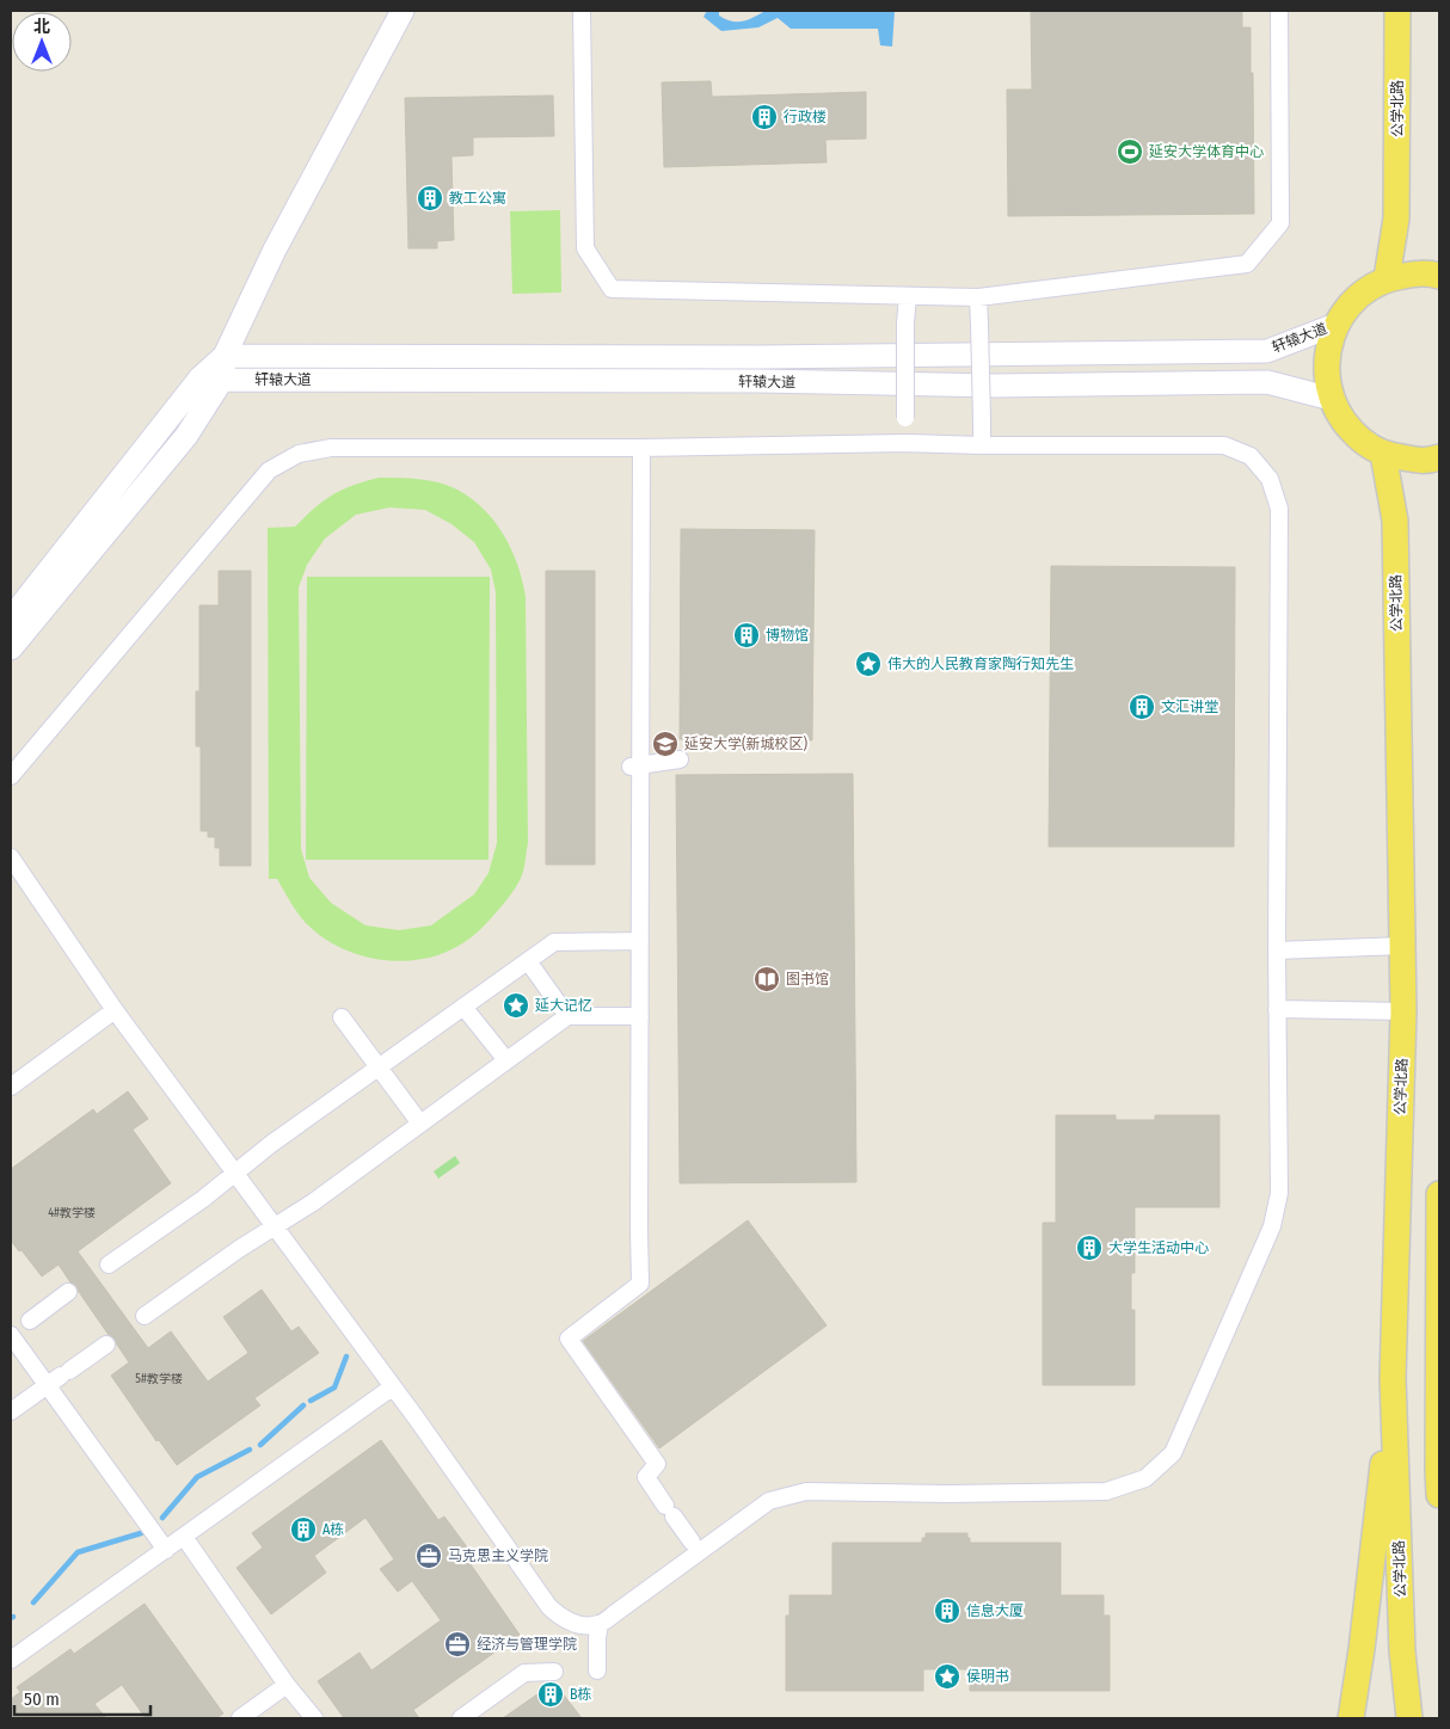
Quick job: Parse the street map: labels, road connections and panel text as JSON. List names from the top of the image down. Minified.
{"streets":{"main road":["公学北路"],"street":["轩辕大道"]},"places":{"building":["行政楼","教工公寓","博物馆","文汇讲堂","大学生活动中心","A栋","信息大厦","B栋"],"sports":["延安大学体育中心"],"place":["伟大的人民教育家陶行知先生","延大记忆","侯明书"],"school or university":["延安大学(新城校区)"],"library":["图书馆"],"office":["马克思主义学院","经济与管理学院"]},"house_numbers":["4#教学楼","5#教学楼"],"scale_bar":"50 m","north":"top"}
